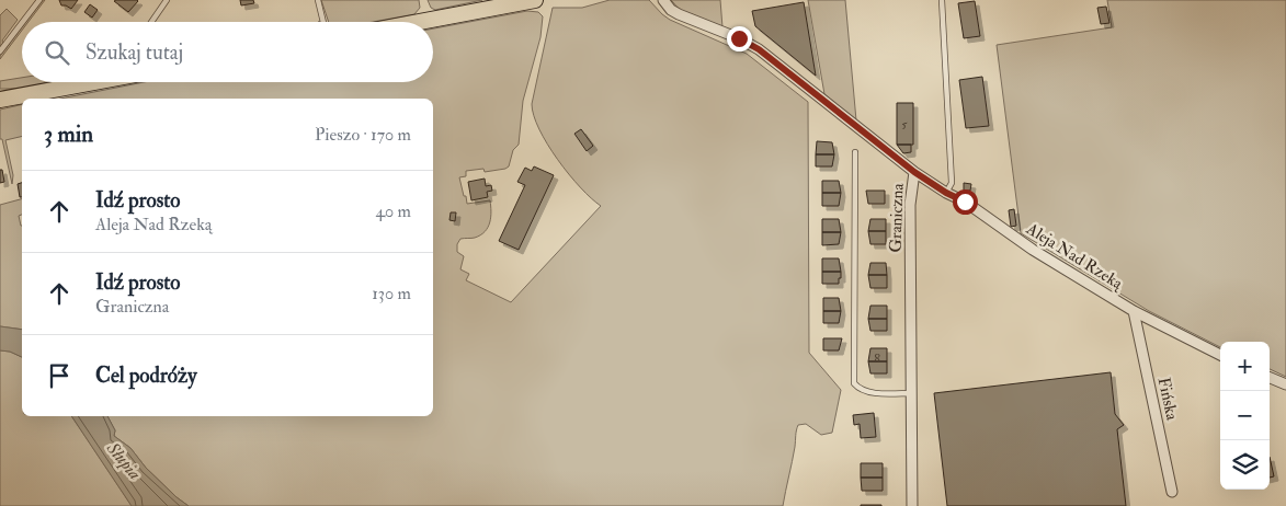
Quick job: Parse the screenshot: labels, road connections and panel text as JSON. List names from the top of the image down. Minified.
{"streets":{"street":["Graniczna","Aleja Nad Rzeką","Fińska"]},"crossings":[["Graniczna","Aleja Nad Rzeką"],["Aleja Nad Rzeką","Fińska"]],"water":["Słupia"],"house_numbers":["5","8"],"page":{"search":"Szukaj tutaj","heading":["3 min","Pieszo · 170 m"],"list":[["Idź prosto","Aleja Nad Rzeką","40 m"],["Idź prosto","Graniczna","130 m"],"Cel podróży"],"map_buttons":["+","−"]}}
